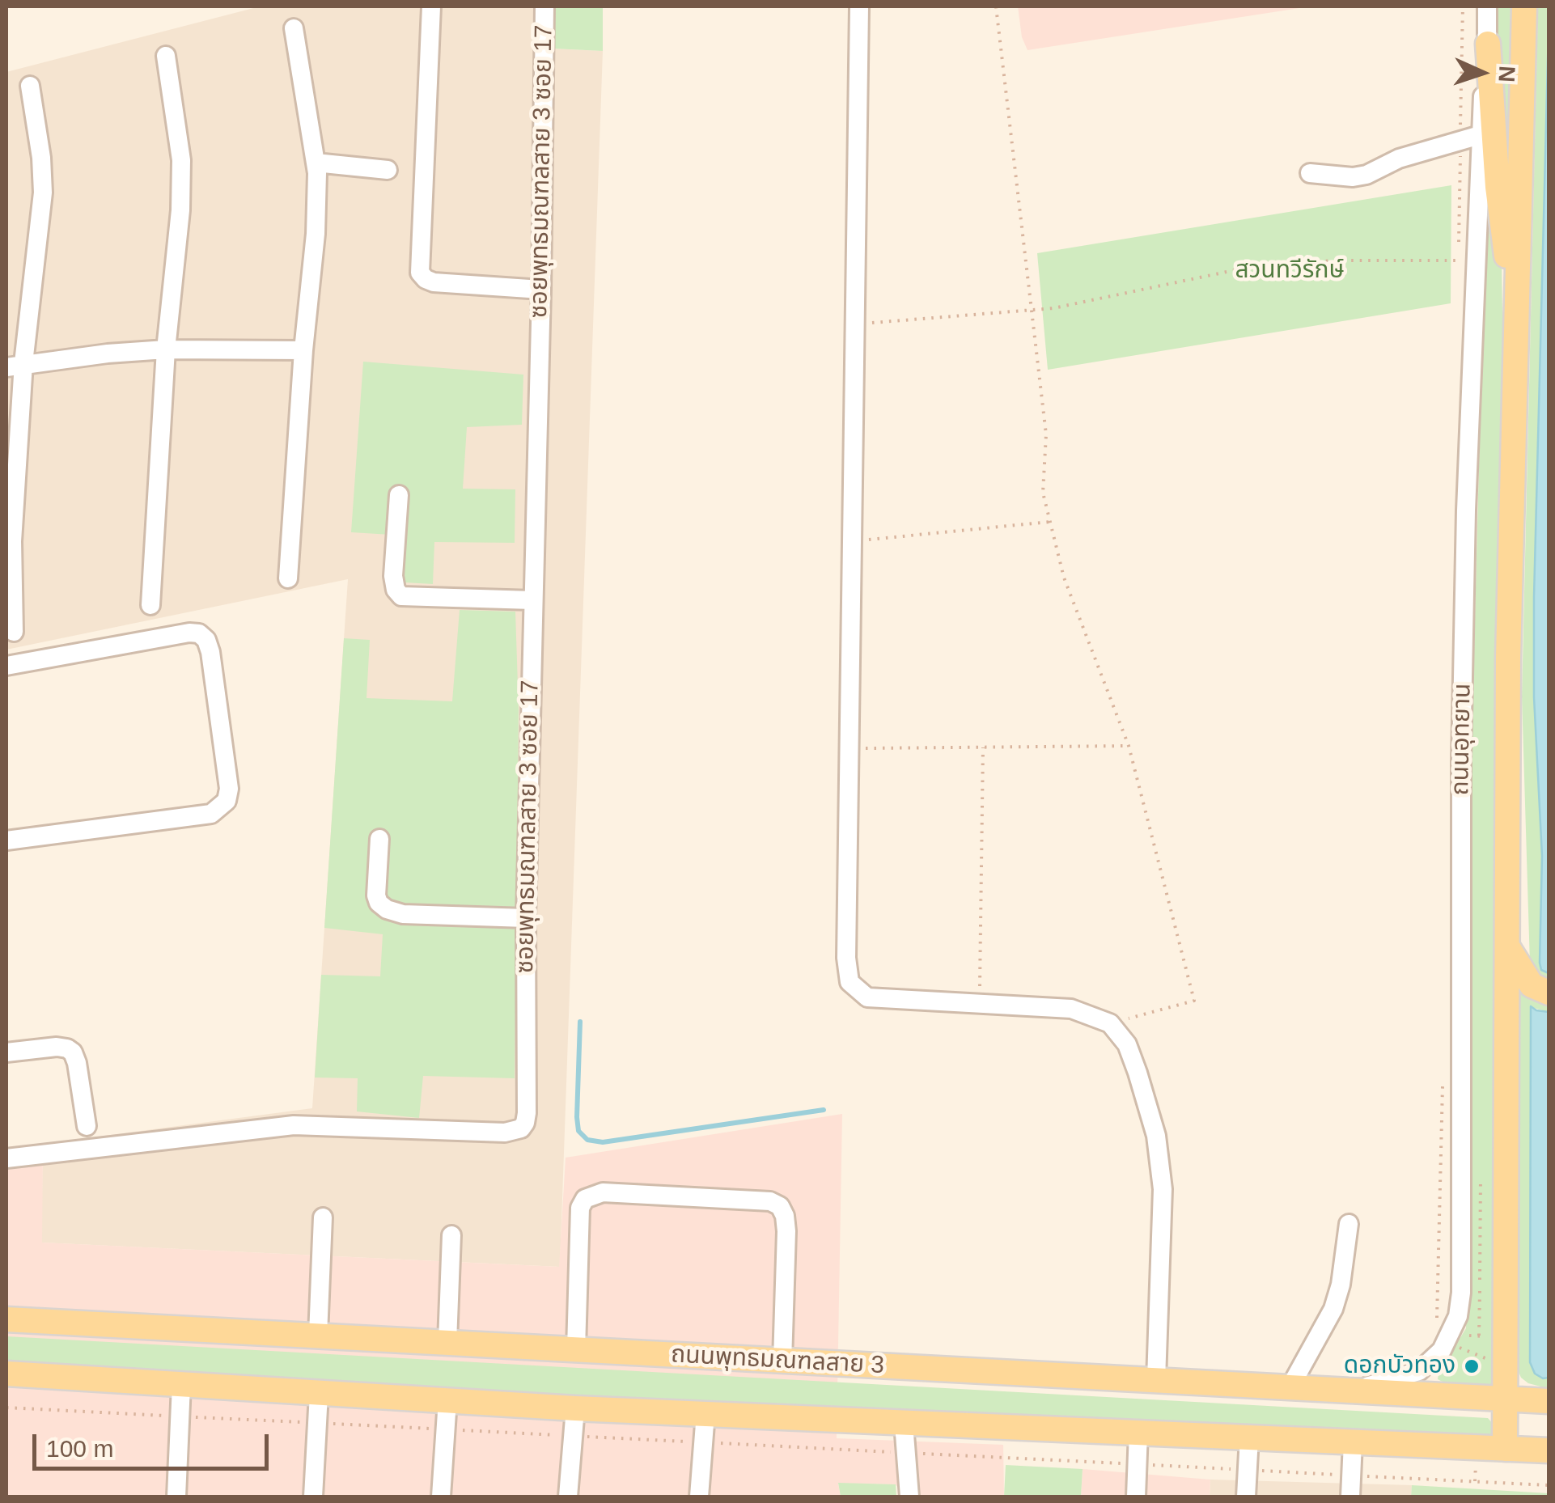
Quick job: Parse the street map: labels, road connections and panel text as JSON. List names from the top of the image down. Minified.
{"streets":{"main road":["ถนนอุทยาน","ถนนพุทธมณฑลสาย 3"],"street":["ซอยพุทธมณฑลสาย 3 ซอย 17"]},"crossings":[["ถนนอุทยาน","ถนนพุทธมณฑลสาย 3"]],"parks":["สวนทวีรักษ์"],"places":["ดอกบัวทอง"],"scale_bar":"100 m","north":"right"}
